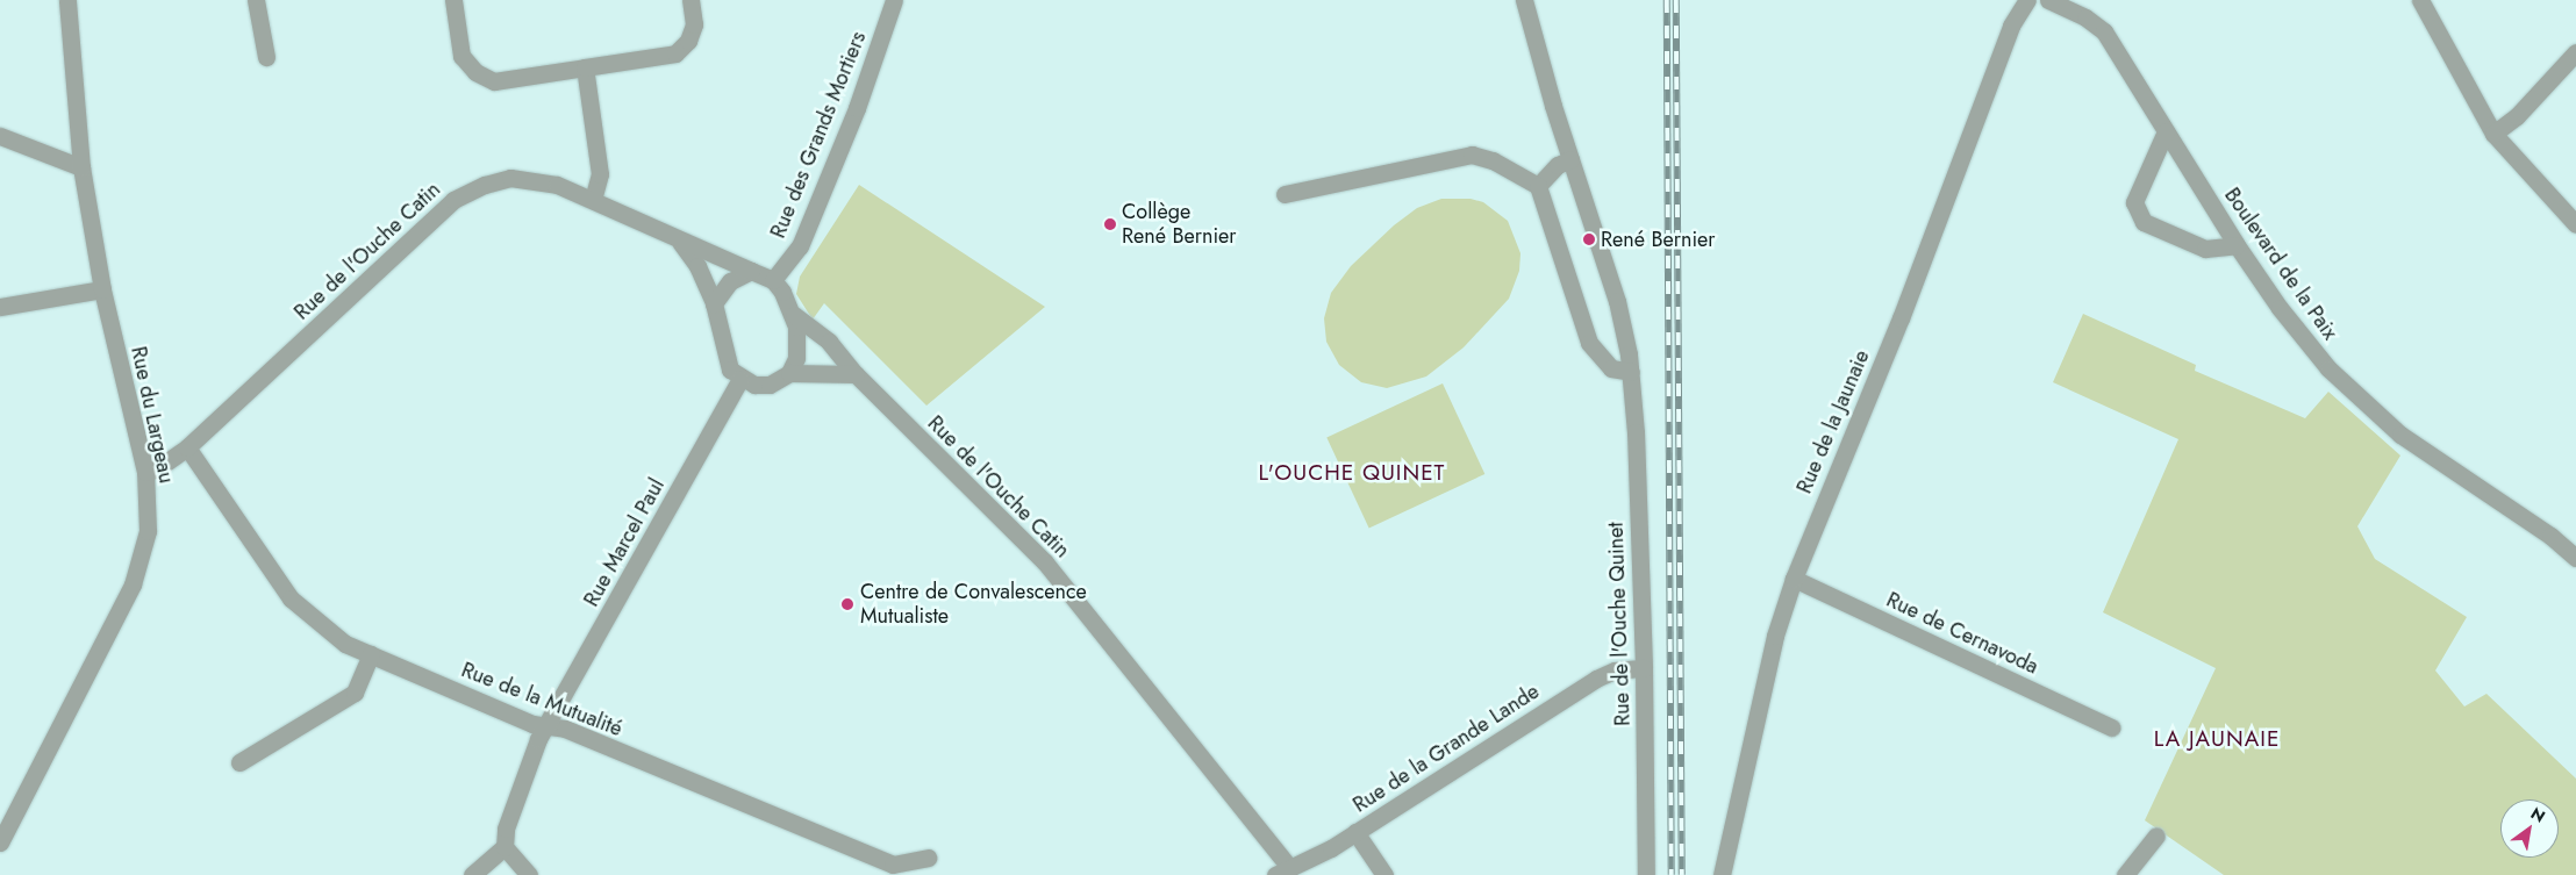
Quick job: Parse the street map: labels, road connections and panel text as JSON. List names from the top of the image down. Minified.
{"streets":{"street":["Rue des Grands Mortiers","Rue de l'Ouche Catin","Boulevard de la Paix","Rue du Largeau","Rue de la Jaunaie","Rue Marcel Paul","Rue de l'Ouche Quinet","Rue de Cernavoda","Rue de la Mutualité","Rue de la Grande Lande"]},"crossings":[["Rue des Grands Mortiers","Rue de l'Ouche Catin"],["Rue des Grands Mortiers","Rue Marcel Paul"],["Rue de l'Ouche Catin","Rue du Largeau"],["Rue de l'Ouche Catin","Rue Marcel Paul"],["Rue de l'Ouche Catin","Rue de la Mutualité"],["Rue de l'Ouche Catin","Rue de la Grande Lande"],["Rue de la Jaunaie","Rue de Cernavoda"],["Rue Marcel Paul","Rue de la Mutualité"],["Rue de l'Ouche Quinet","Rue de la Grande Lande"]],"districts":["L'OUCHE QUINET","LA JAUNAIE"],"places":["Collège René Bernier","René Bernier","Centre de Convalescence Mutualiste"],"north":"top right"}
